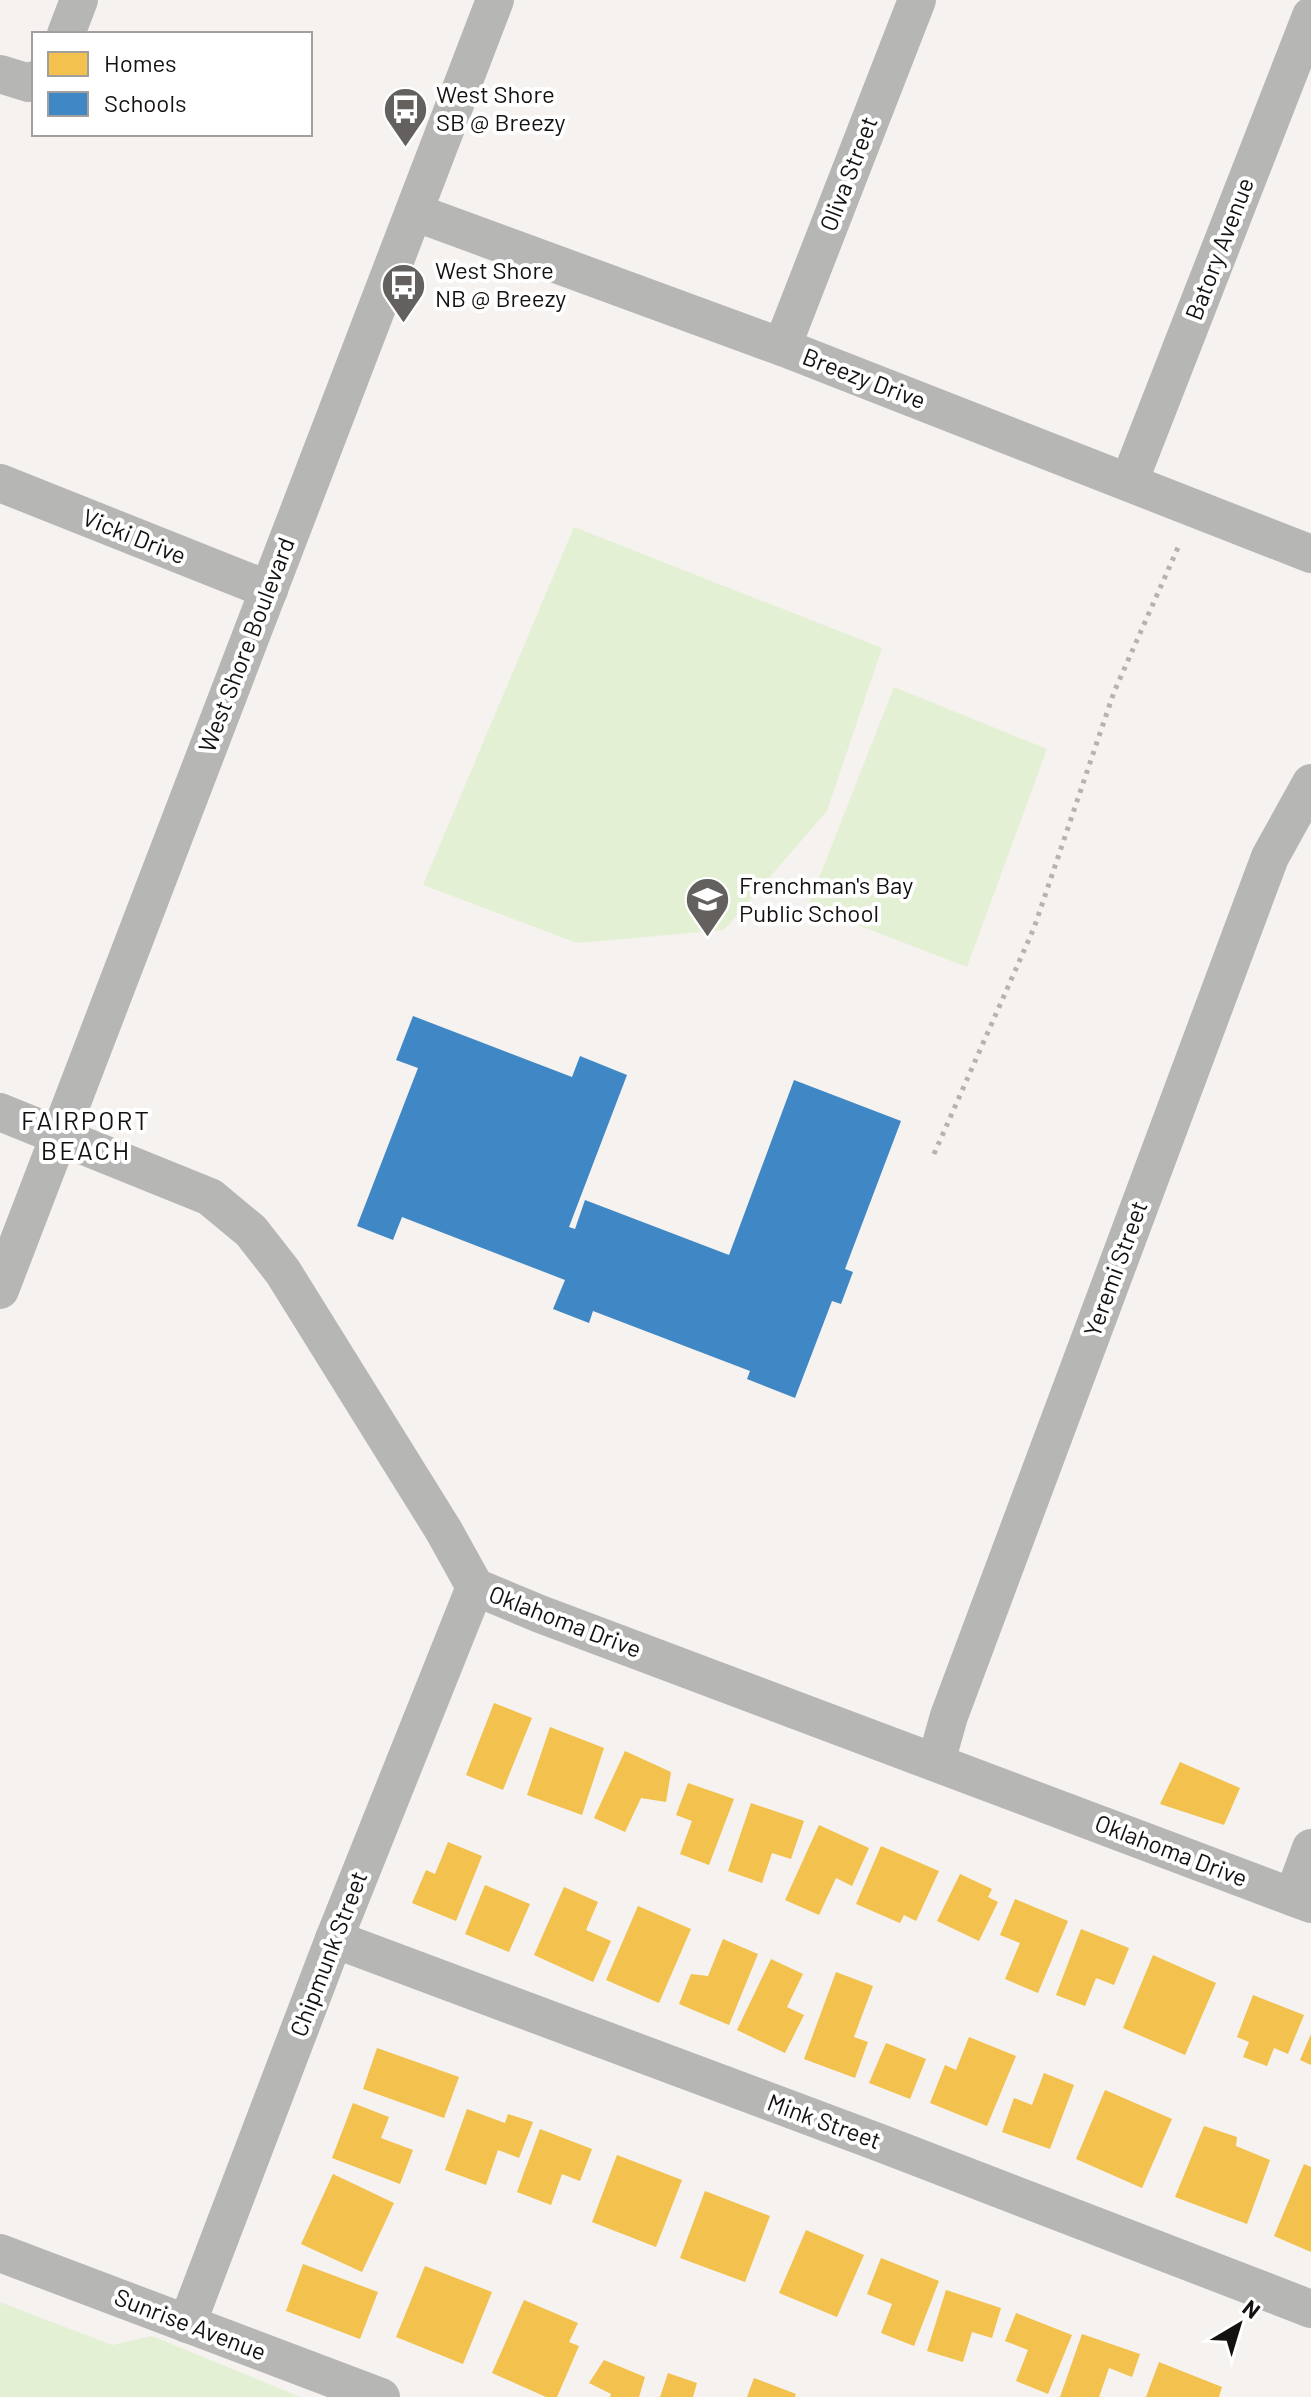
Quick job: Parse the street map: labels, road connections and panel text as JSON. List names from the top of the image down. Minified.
{"streets":{"street":["Oliva Street","Batory Avenue","Breezy Drive","Vicki Drive","West Shore Boulevard","Yeremi Street","Oklahoma Drive","Chipmunk Street","Mink Street","Sunrise Avenue"]},"crossings":[["Oliva Street","Breezy Drive"],["Batory Avenue","Breezy Drive"],["Breezy Drive","West Shore Boulevard"],["Vicki Drive","West Shore Boulevard"],["West Shore Boulevard","Oklahoma Drive"],["Yeremi Street","Oklahoma Drive"],["Oklahoma Drive","Chipmunk Street"],["Chipmunk Street","Mink Street"],["Chipmunk Street","Sunrise Avenue"]],"districts":["FAIRPORT BEACH"],"places":{"bus stop":["West Shore SB @ Breezy","West Shore NB @ Breezy"],"school or university":["Frenchman's Bay Public School"]},"legend":["Homes","Schools"],"north":"top right"}
